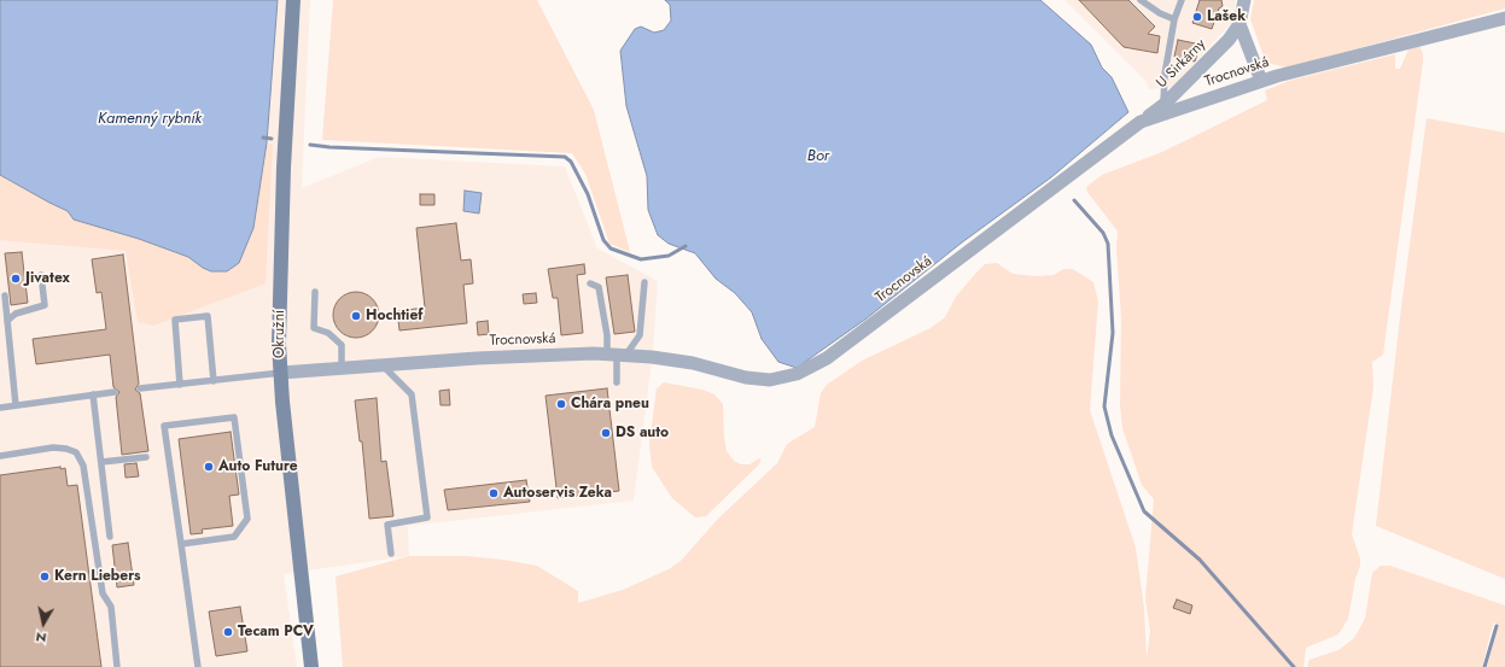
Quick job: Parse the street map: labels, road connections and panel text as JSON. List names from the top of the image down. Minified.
{"streets":{"main road":["Okružní"],"street":["U Sirkárny","Trocnovská"]},"crossings":[["U Sirkárny","Trocnovská"],["Trocnovská","Okružní"]],"water":["Kamenný rybník","Bor"],"places":["Lašek","Jivatex","Hochtief","Chára pneu","DS auto","Auto Future","Autoservis Zeka","Kern Liebers","Tecam PCV"],"north":"bottom"}
